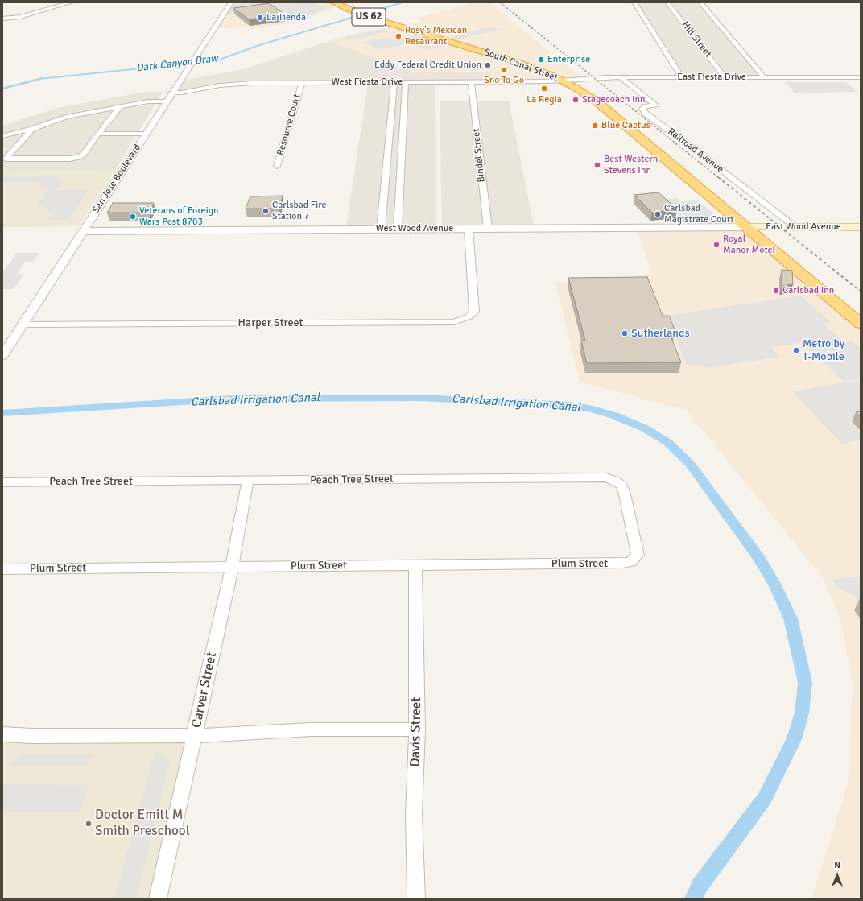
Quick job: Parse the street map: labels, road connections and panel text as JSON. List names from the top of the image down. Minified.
{"streets":{"highway":["US 62","South Canal Street"],"main road":["East Wood Avenue"],"street":["Hill Street","East Fiesta Drive","West Fiesta Drive","Resource Court","Railroad Avenue","Bindel Street","San Jose Boulevard","West Wood Avenue","Harper Street","Peach Tree Street","Plum Street","Carver Street","Davis Street"]},"crossings":[["Hill Street","East Fiesta Drive"],["South Canal Street","East Fiesta Drive"],["South Canal Street","West Fiesta Drive"],["South Canal Street","East Wood Avenue"],["South Canal Street","West Wood Avenue"],["East Fiesta Drive","West Fiesta Drive"],["East Fiesta Drive","Railroad Avenue"],["West Fiesta Drive","Resource Court"],["West Fiesta Drive","Bindel Street"],["West Fiesta Drive","San Jose Boulevard"],["Railroad Avenue","East Wood Avenue"],["Bindel Street","West Wood Avenue"],["San Jose Boulevard","West Wood Avenue"],["San Jose Boulevard","Harper Street"],["East Wood Avenue","West Wood Avenue"],["West Wood Avenue","Harper Street"],["Peach Tree Street","Plum Street"],["Peach Tree Street","Carver Street"],["Plum Street","Carver Street"],["Plum Street","Davis Street"]],"water":["Dark Canyon Draw","Carlsbad Irrigation Canal"],"places":["La Tienda","Rosy's Mexican Resaurant","Enterprise","Eddy Federal Credit Union","Sno To Go","La Regia","Stagecoach Inn","Blue Cactus","Best Western Stevens Inn","Carlsbad Fire Station 7","Carlsbad Magistrate Court","Veterans of Foreign Wars Post 8703","Royal Manor Motel","Carlsbad Inn","Sutherlands","Metro by T-Mobile","Doctor Emitt M Smith Preschool"],"north":"top"}
